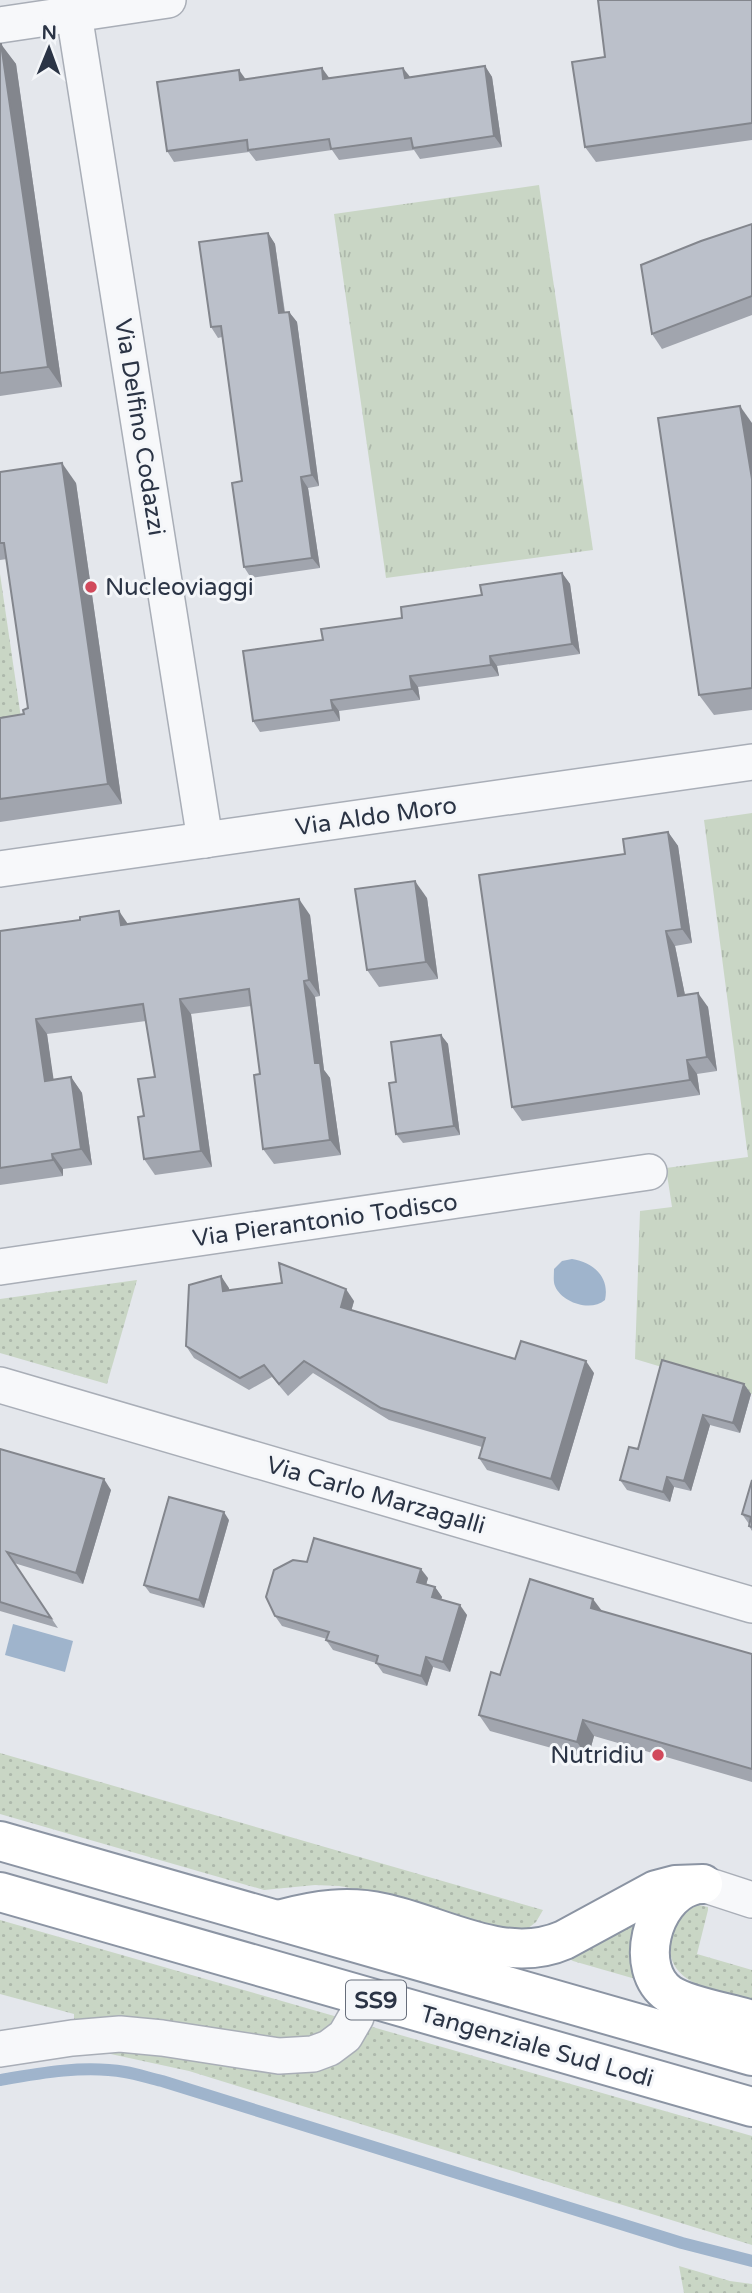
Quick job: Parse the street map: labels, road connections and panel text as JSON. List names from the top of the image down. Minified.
{"streets":{"highway":["SS9","Tangenziale Sud Lodi"],"street":["Via Delfino Codazzi","Via Aldo Moro","Via Pierantonio Todisco","Via Carlo Marzagalli"]},"crossings":[["Via Delfino Codazzi","Via Aldo Moro"]],"places":["Nucleoviaggi","Nutridiu"],"north":"top"}
